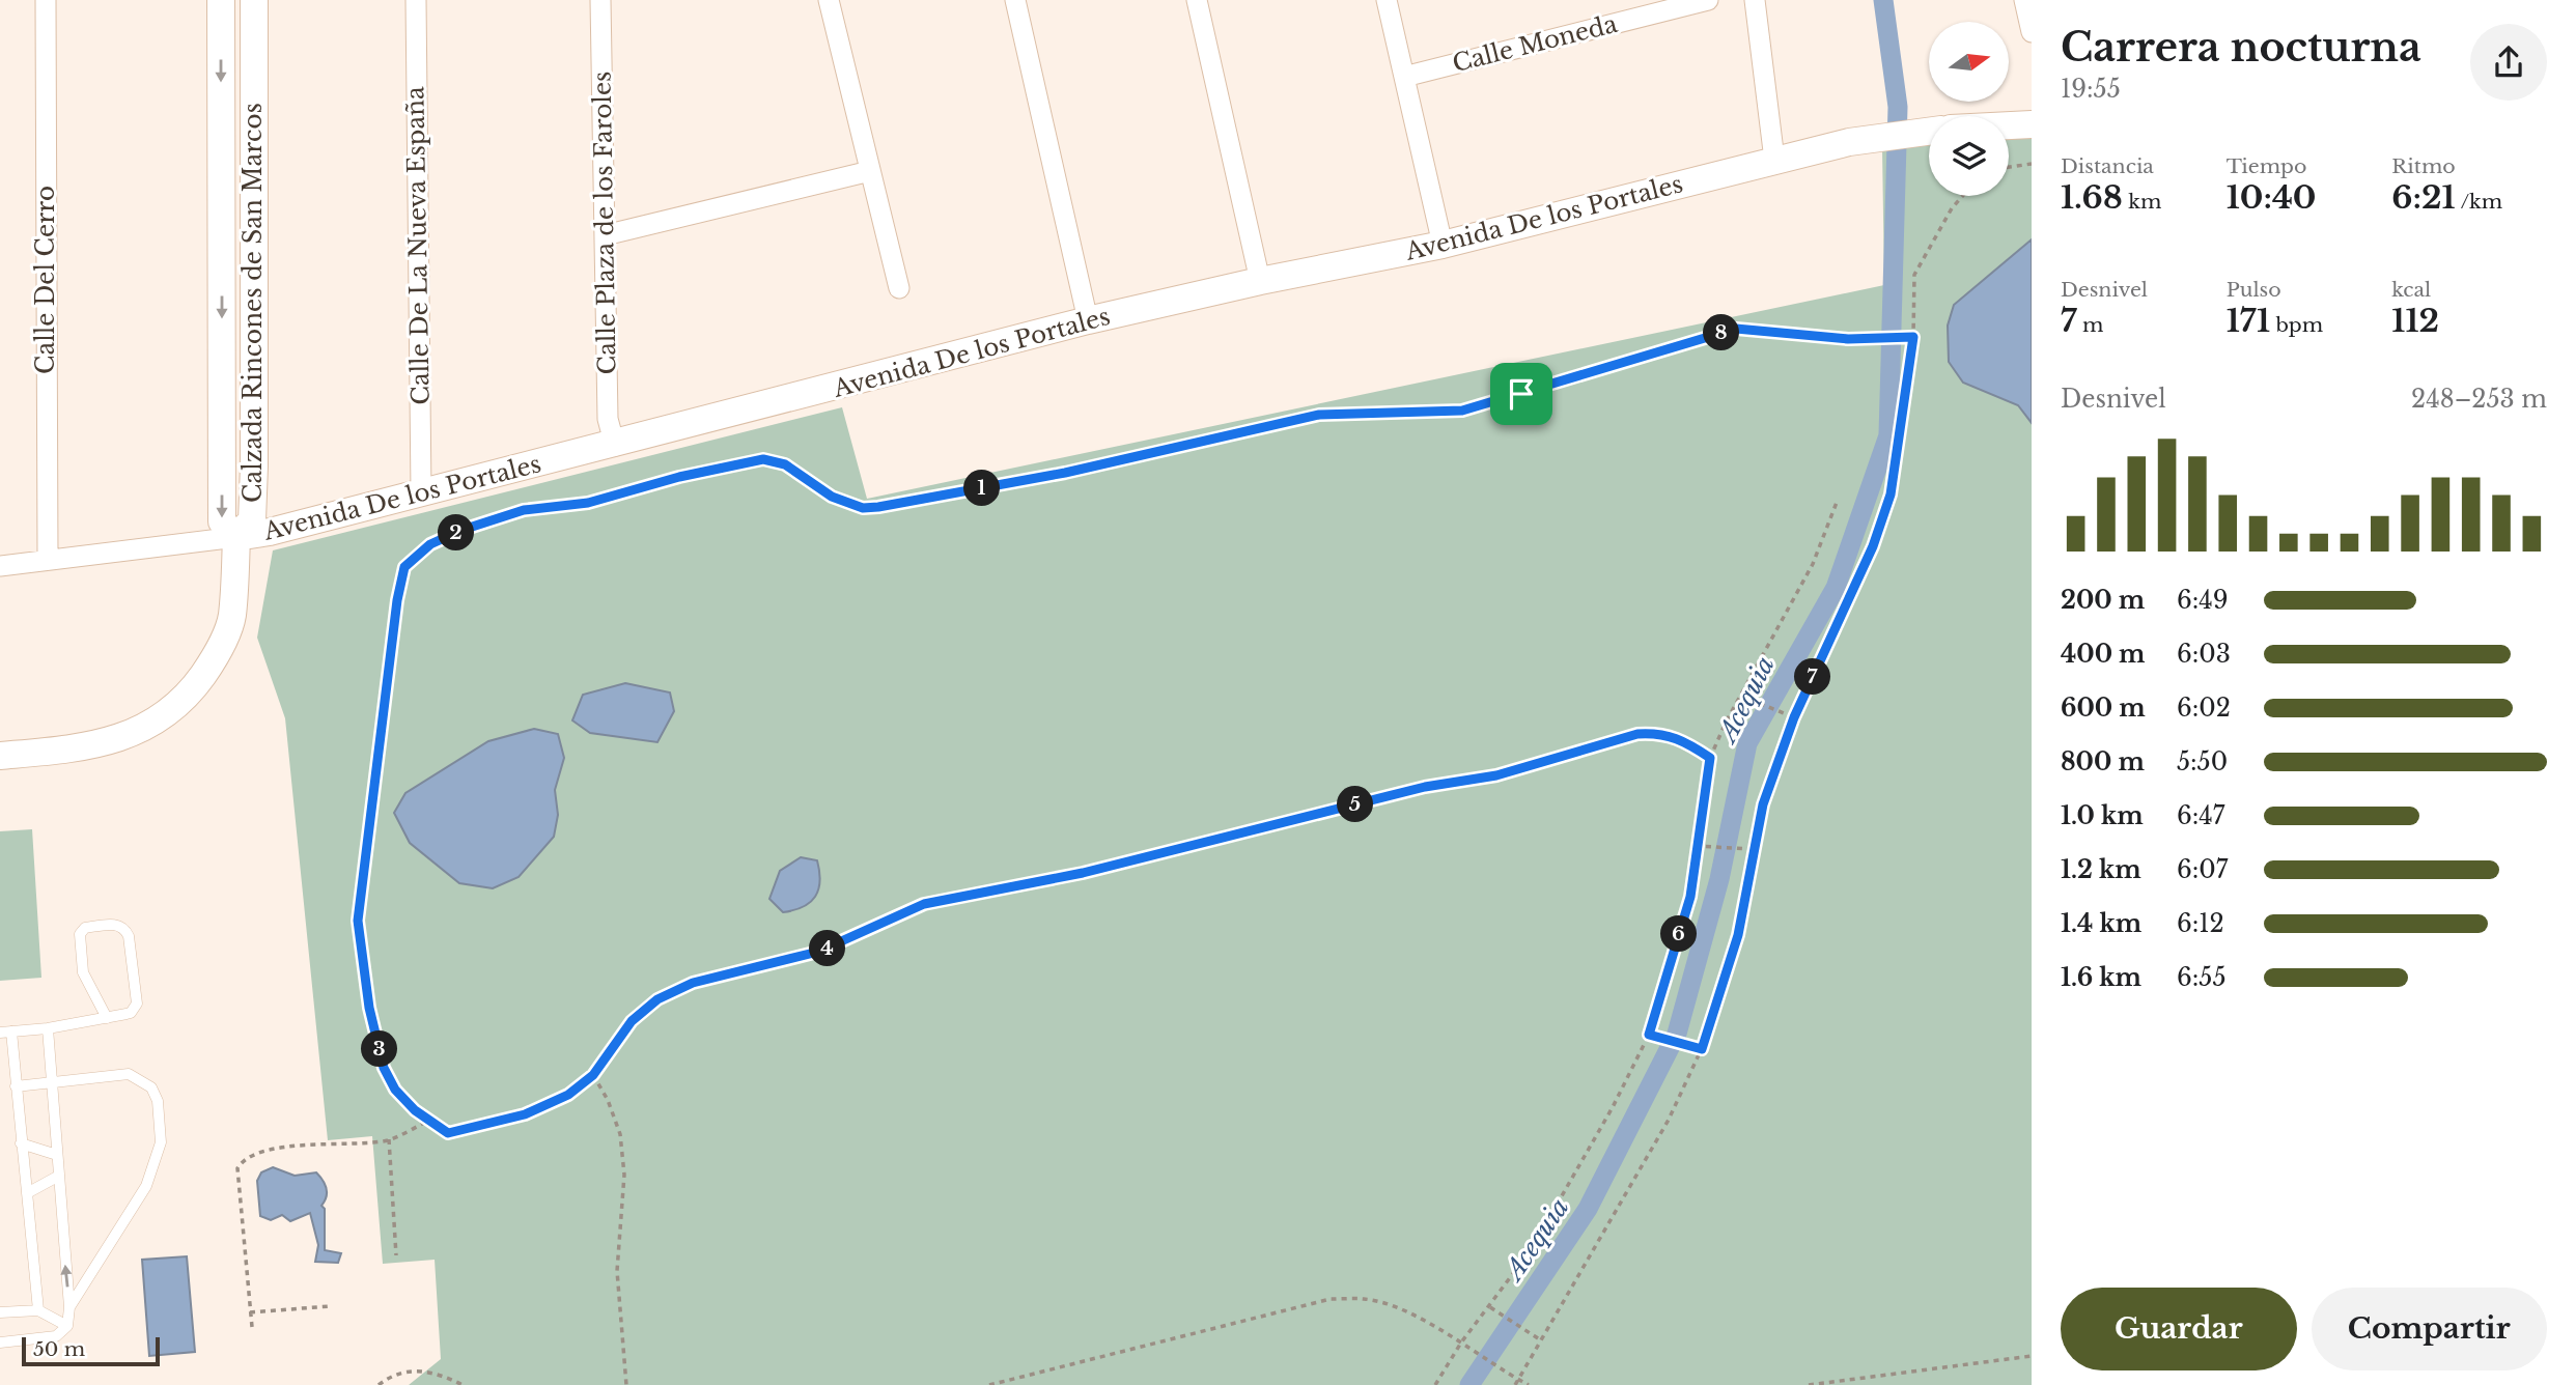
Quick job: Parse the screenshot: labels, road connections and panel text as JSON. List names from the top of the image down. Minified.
{"streets":{"street":["Calle Moneda","Avenida De los Portales","Calle Plaza de los Faroles","Calle De La Nueva España","Calle Del Cerro","Calzada Rincones de San Marcos"]},"crossings":[["Avenida De los Portales","Calle Plaza de los Faroles"],["Avenida De los Portales","Calle De La Nueva España"],["Avenida De los Portales","Calle Del Cerro"],["Avenida De los Portales","Calzada Rincones de San Marcos"]],"water":["Acequia"],"scale_bar":"50 m","north":"right","page":{"heading":["Carrera nocturna","19:55"],"stats":[["Distancia","1.68 km"],["Tiempo","10:40"],["Ritmo","6:21 /km"],["Desnivel","7 m"],["Pulso","171 bpm"],["kcal","112"]],"pins":["8","1","2","7","5","6","4","3"],"chart":["Desnivel","248–253 m"],"list":[{"name":"200 m","note":"6:49"},{"name":"400 m","note":"6:03"},{"name":"600 m","note":"6:02"},{"name":"800 m","note":"5:50"},{"name":"1.0 km","note":"6:47"},{"name":"1.2 km","note":"6:07"},{"name":"1.4 km","note":"6:12"},{"name":"1.6 km","note":"6:55"}],"buttons":["Guardar","Compartir"],"scale":"50 m"}}
